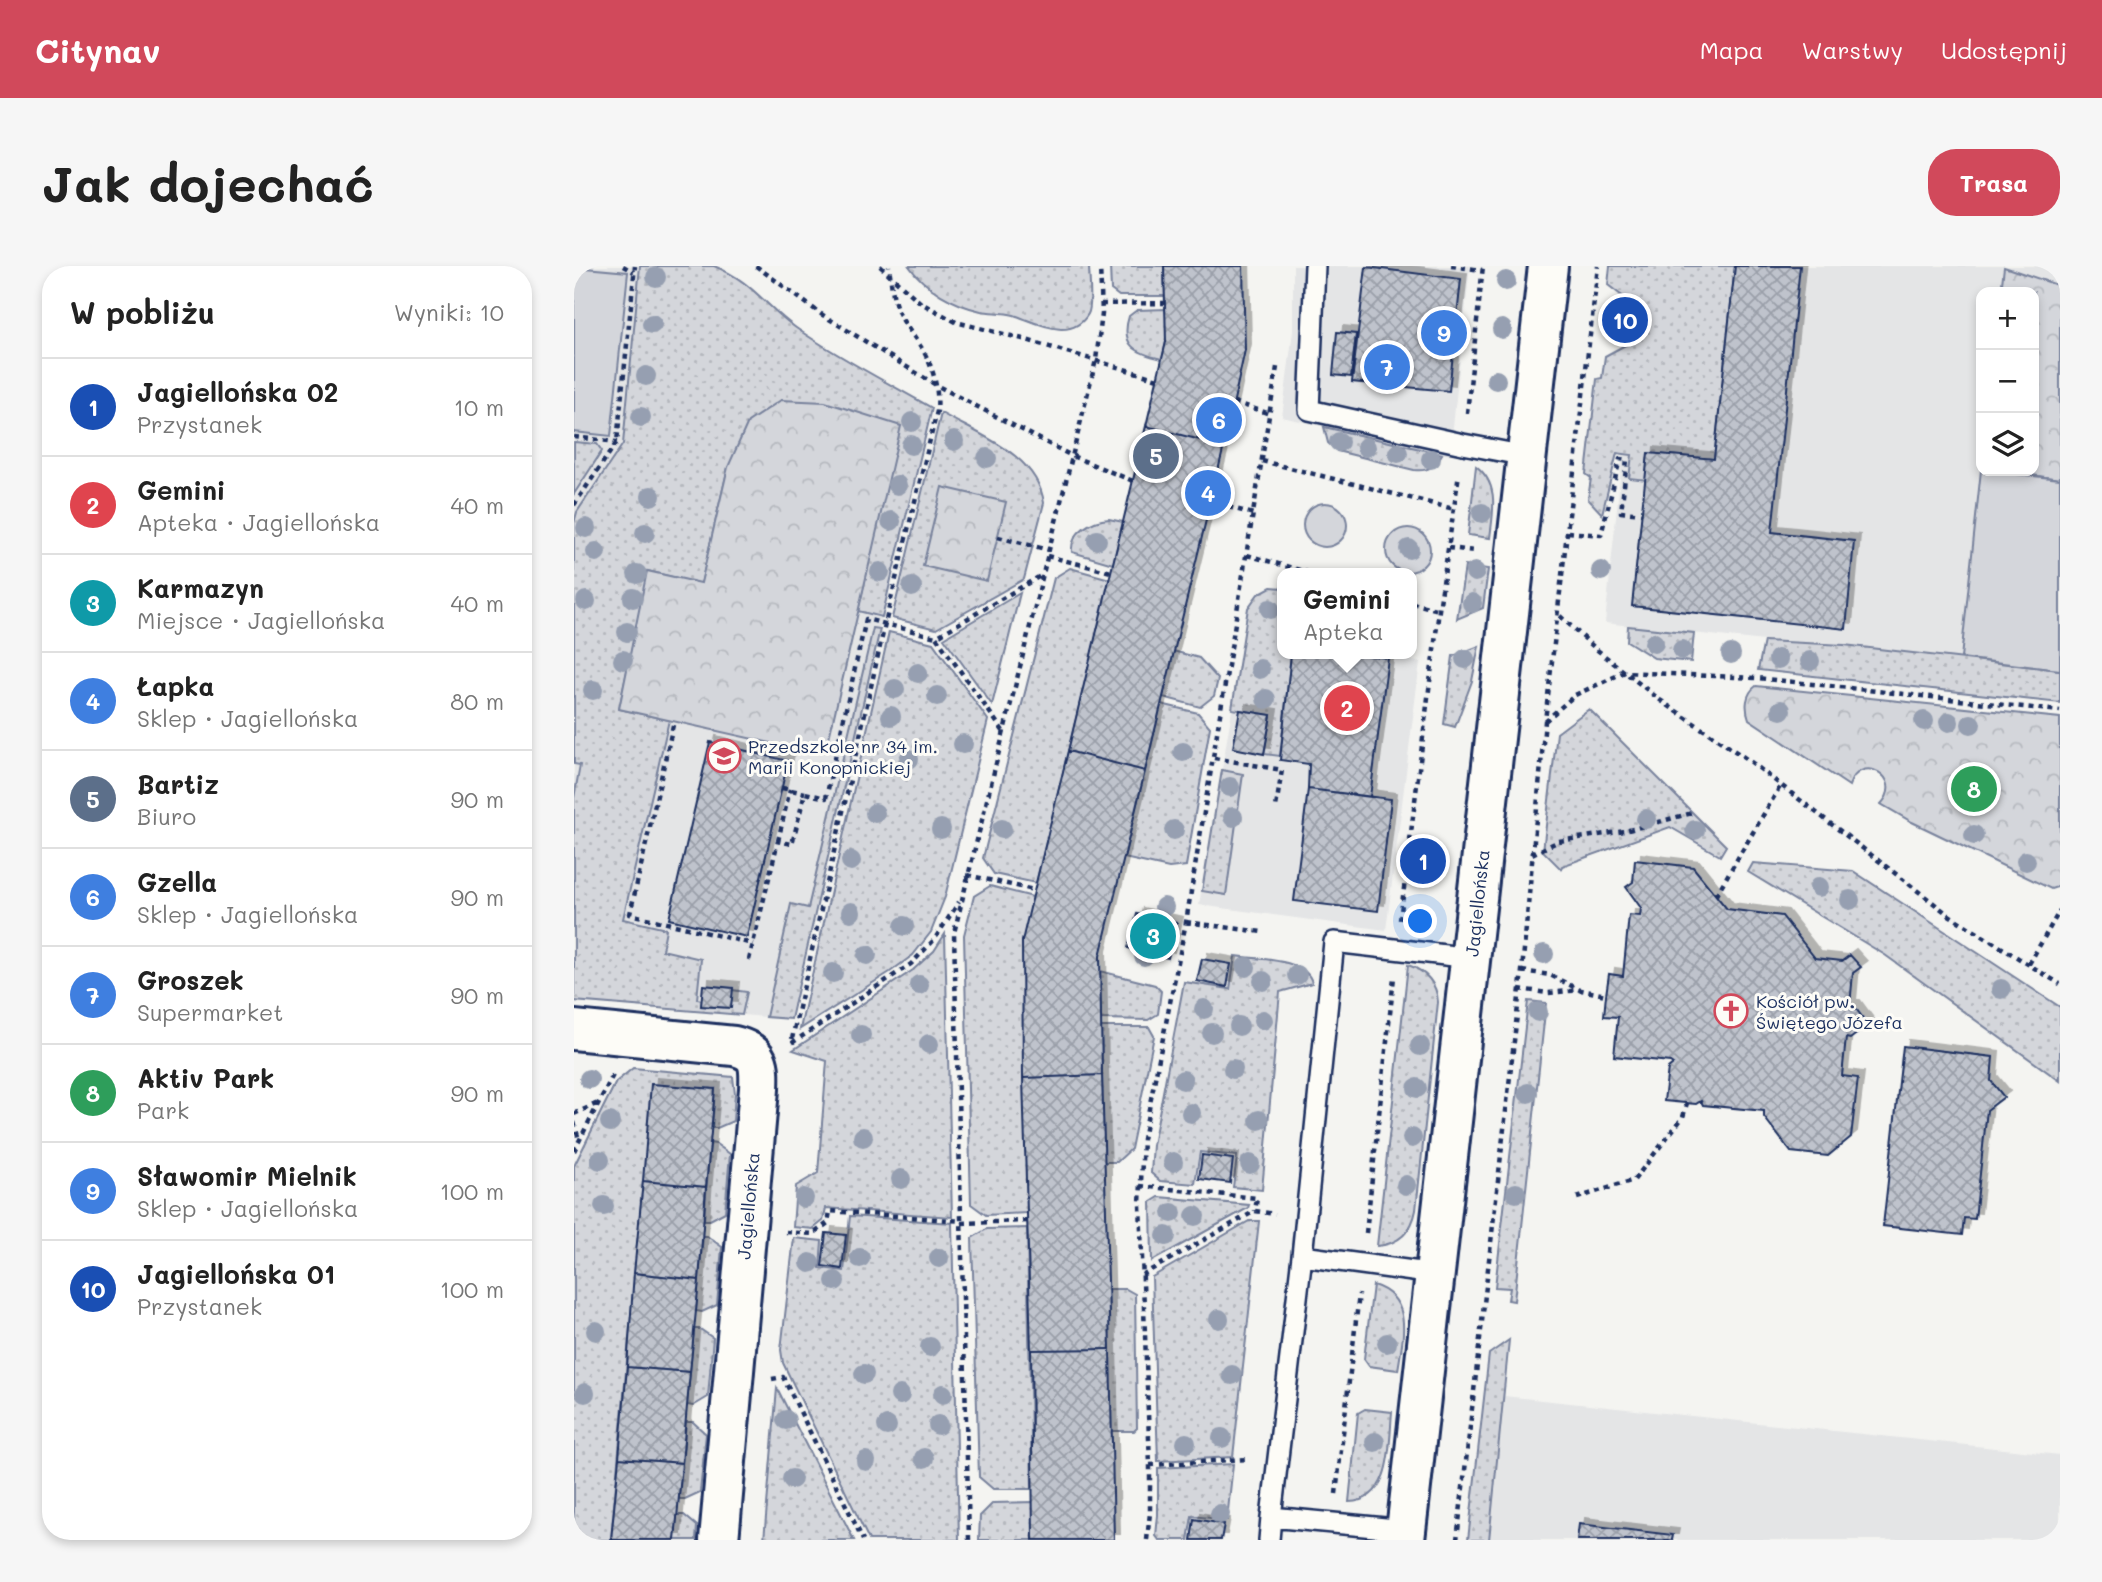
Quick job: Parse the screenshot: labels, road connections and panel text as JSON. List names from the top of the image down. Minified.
{"streets":{"street":["Jagiellońska"]},"places":{"school or university":["Przedszkole nr 34 im. Marii Konopnickiej"],"church":["Kościół pw. Świętego Józefa"]},"page":{"header":"Citynav","nav":["Mapa","Warstwy","Udostępnij"],"buttons":"Trasa","title":"Jak dojechać","heading":["W pobliżu","Wyniki: 10"],"map_buttons":["+","−"],"pins":["10","9","7","6","5","4","2","8","1","3"],"list":[{"mark":"1","name":"Jagiellońska 02","note":"Przystanek","value":"10 m"},{"mark":"2","name":"Gemini","note":"Apteka · Jagiellońska","value":"40 m"},{"mark":"3","name":"Karmazyn","note":"Miejsce · Jagiellońska","value":"40 m"},{"mark":"4","name":"Łapka","note":"Sklep · Jagiellońska","value":"80 m"},{"mark":"5","name":"Bartiz","note":"Biuro","value":"90 m"},{"mark":"6","name":"Gzella","note":"Sklep · Jagiellońska","value":"90 m"},{"mark":"7","name":"Groszek","note":"Supermarket","value":"90 m"},{"mark":"8","name":"Aktiv Park","note":"Park","value":"90 m"},{"mark":"9","name":"Sławomir Mielnik","note":"Sklep · Jagiellońska","value":"100 m"},{"mark":"10","name":"Jagiellońska 01","note":"Przystanek","value":"100 m"}],"popup":["Gemini","Apteka"]}}
